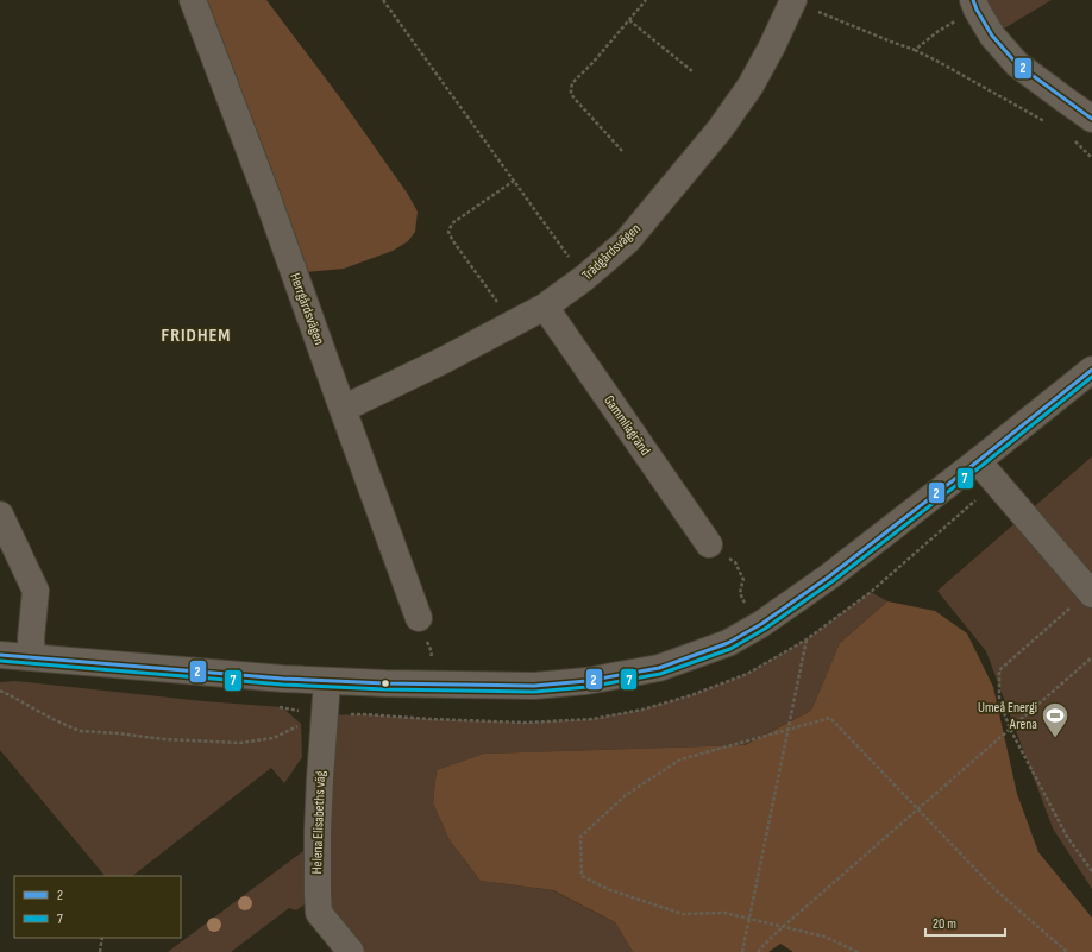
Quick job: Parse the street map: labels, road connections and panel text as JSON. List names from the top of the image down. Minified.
{"streets":{"street":["Trädgårdsvägen","Herrgårdsvägen","Gammliagränd","Helena Elisabeths väg"]},"crossings":[["Trädgårdsvägen","Herrgårdsvägen"],["Trädgårdsvägen","Gammliagränd"]],"districts":["FRIDHEM"],"places":{"sports":["Umeå Energi Arena"]},"lines":["transit line 2","transit line 7"],"legend":["2","7"],"scale_bar":"20 m"}
